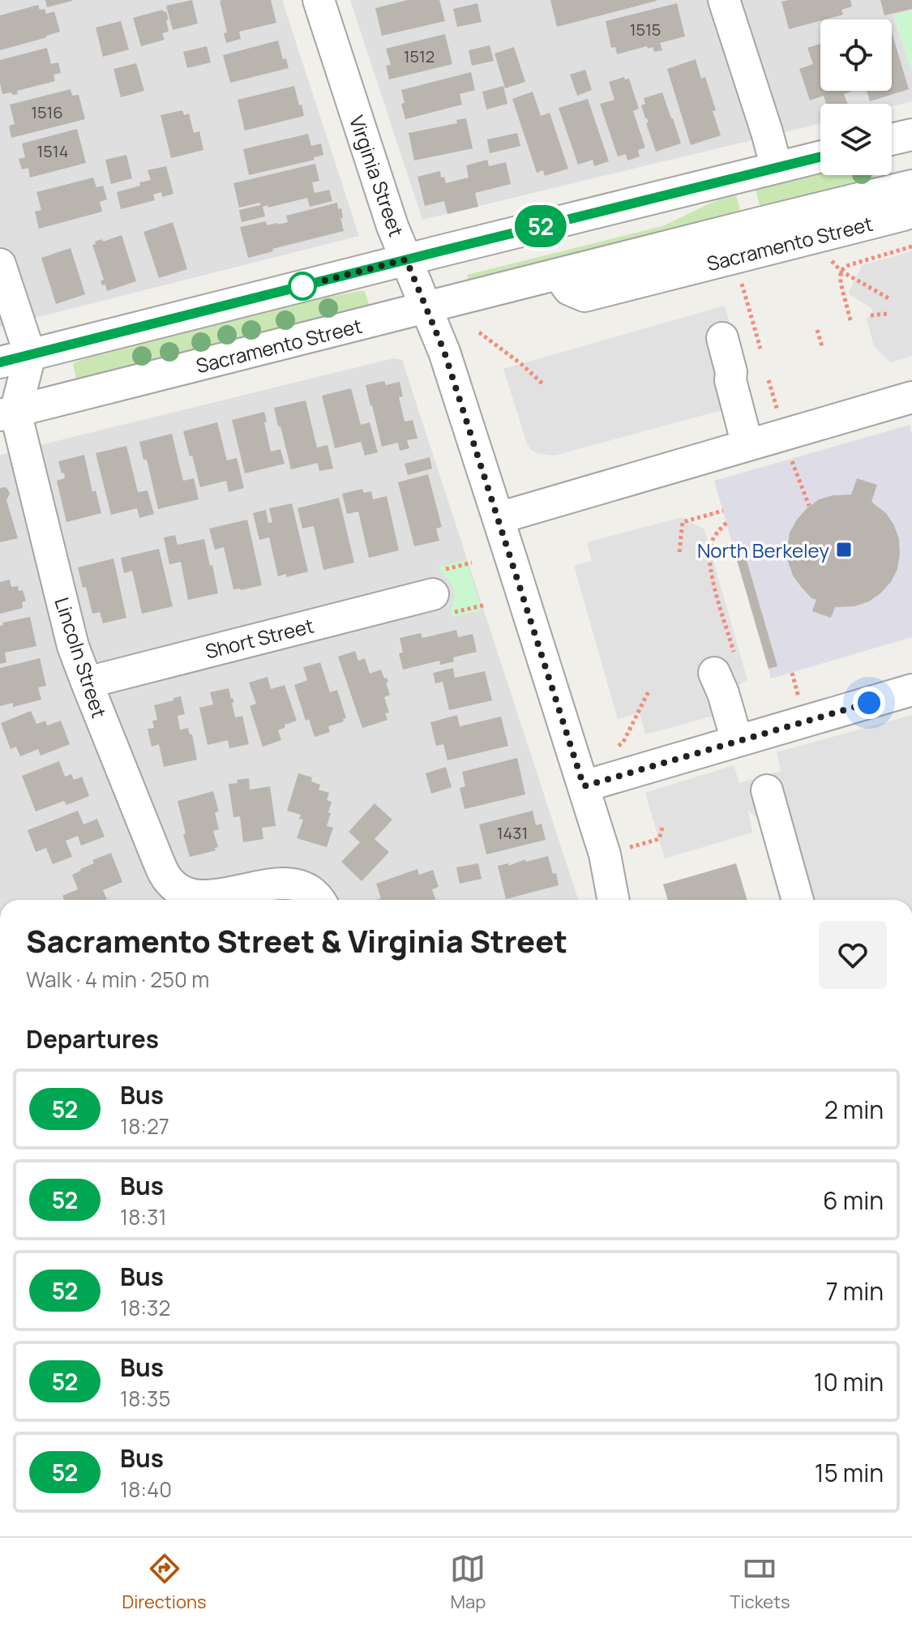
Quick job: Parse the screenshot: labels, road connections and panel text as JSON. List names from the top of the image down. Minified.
{"streets":{"street":["Virginia Street","Sacramento Street","Short Street","Lincoln Street"]},"crossings":[["Virginia Street","Sacramento Street"],["Sacramento Street","Lincoln Street"],["Short Street","Lincoln Street"]],"places":{"transit":["North Berkeley"]},"lines":["bus line 52"],"house_numbers":["1515","1512","1516","1514","1431"],"page":{"on_map":"52","heading":[["Sacramento Street & Virginia Street","Walk · 4 min · 250 m"],"Departures"],"list":[{"mark":"52","name":"Bus","note":"18:27","value":"2 min"},{"mark":"52","name":"Bus","note":"18:31","value":"6 min"},{"mark":"52","name":"Bus","note":"18:32","value":"7 min"},{"mark":"52","name":"Bus","note":"18:35","value":"10 min"},{"mark":"52","name":"Bus","note":"18:40","value":"15 min"}],"tabs":["Directions","Map","Tickets"]}}
